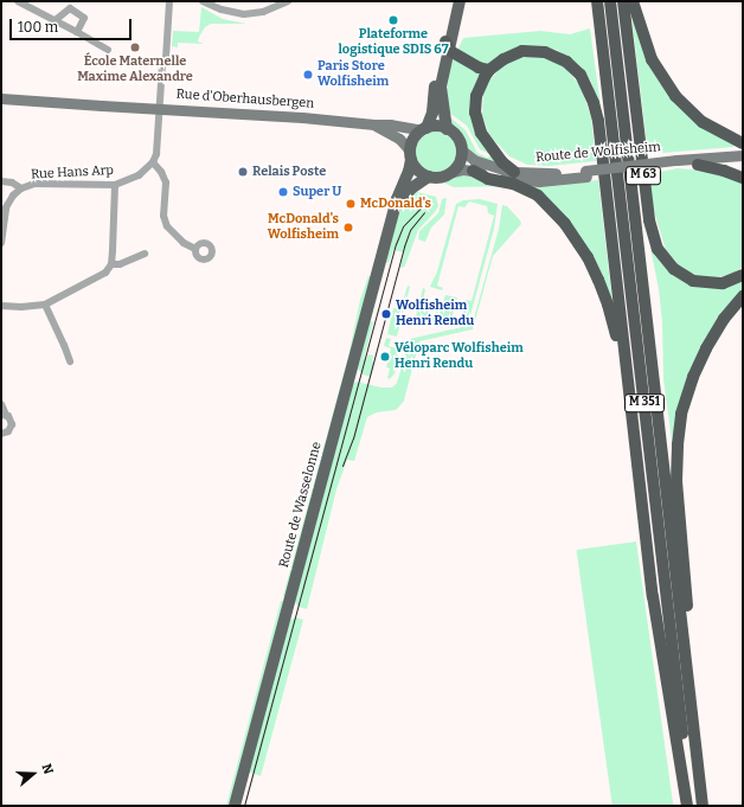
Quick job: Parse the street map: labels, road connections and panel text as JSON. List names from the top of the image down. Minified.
{"streets":{"highway":["M 63","M 351"],"main road":["Rue d'Oberhausbergen","Route de Wolfisheim","Route de Wasselonne"],"street":["Rue Hans Arp"]},"crossings":[["Rue d'Oberhausbergen","Route de Wolfisheim"],["Rue d'Oberhausbergen","Route de Wasselonne"],["Route de Wolfisheim","M 63"],["Route de Wolfisheim","Route de Wasselonne"]],"places":["Plateforme logistique SDIS 67","École Maternelle Maxime Alexandre","Paris Store Wolfisheim","Relais Poste","Super U","McDonald's","McDonald's Wolfisheim","Wolfisheim Henri Rendu","Véloparc Wolfisheim Henri Rendu"],"scale_bar":"100 m","north":"right"}
